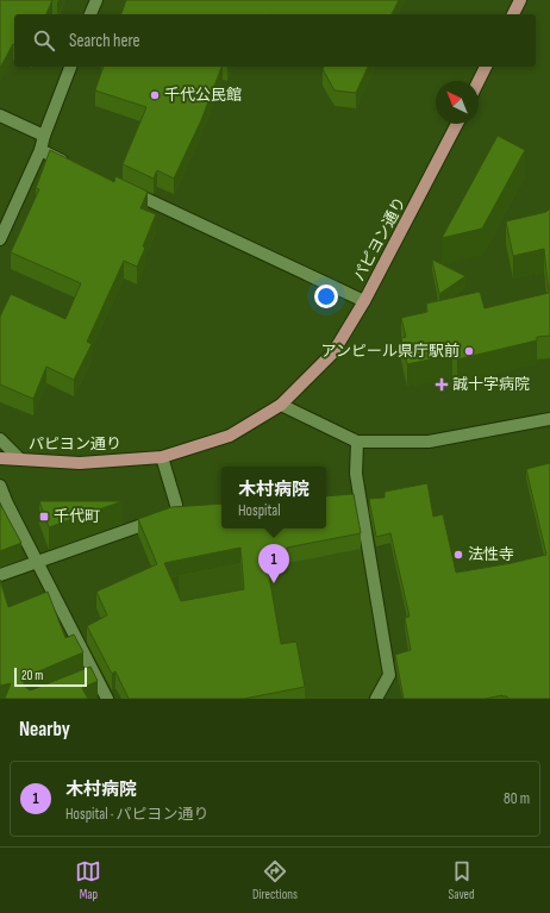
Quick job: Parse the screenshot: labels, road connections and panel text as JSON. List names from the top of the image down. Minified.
{"streets":{"main road":["パピヨン通り"]},"places":{"other":["千代公民館","アンピール県庁駅前","法性寺"],"health":["誠十字病院"],"transit":["千代町"]},"scale_bar":"20 m","north":"top left","page":{"search":"Search here","popup":["木村病院","Hospital"],"pins":"1","scale":"20 m","heading":"Nearby","list":[{"mark":"1","name":"木村病院","note":"Hospital · パピヨン通り","value":"80 m"}],"nav":["Map","Directions","Saved"]}}
